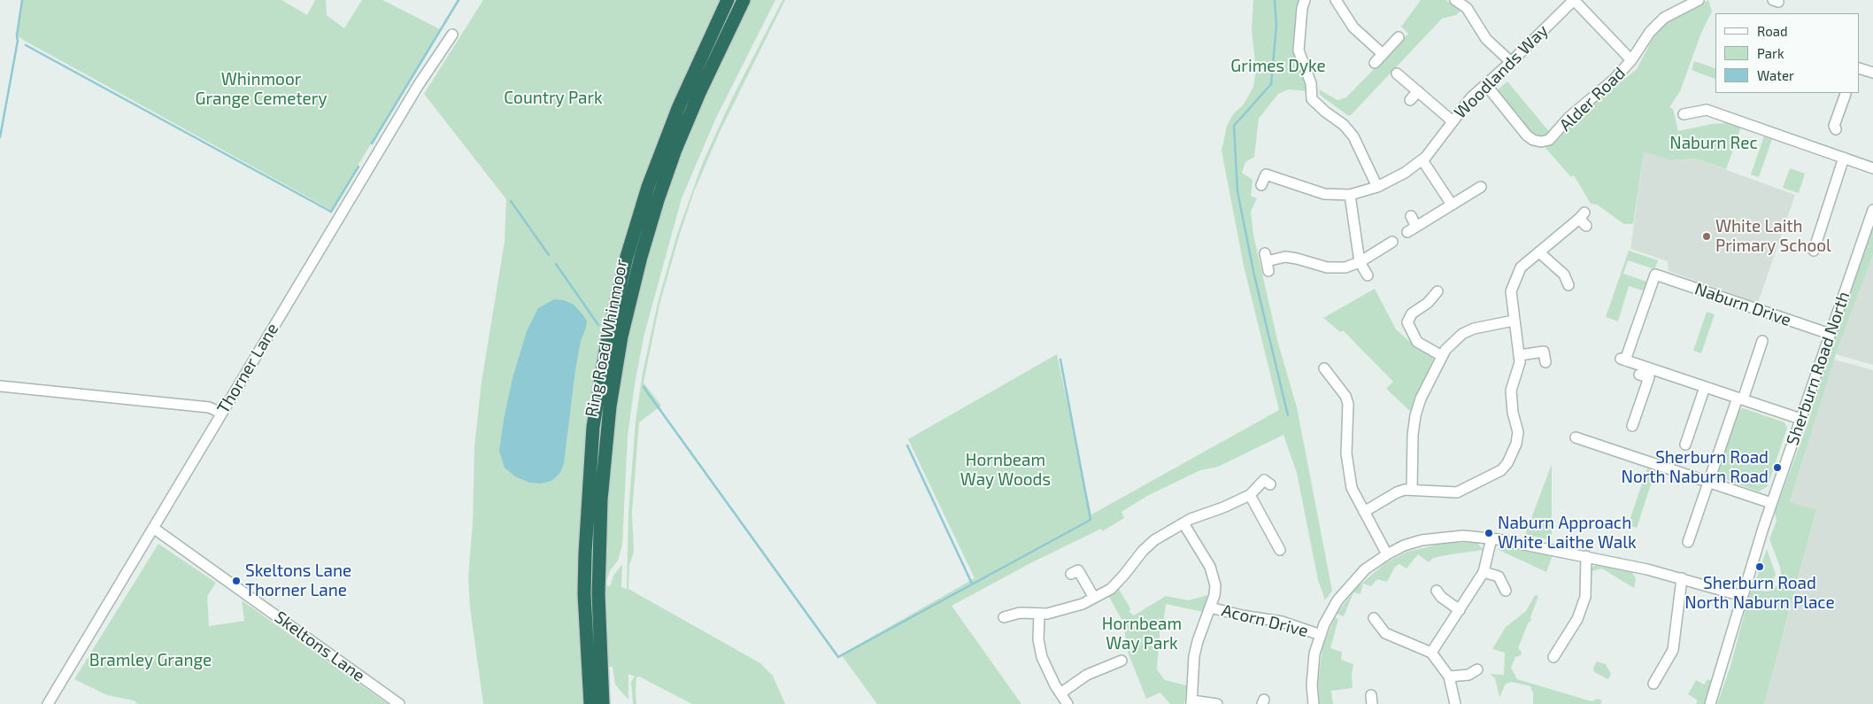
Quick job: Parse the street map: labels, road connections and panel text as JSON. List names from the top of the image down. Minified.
{"streets":{"highway":["Ring Road Whinmoor"],"street":["Woodlands Way","Alder Road","Naburn Drive","Thorner Lane","Sherburn Road North","Acorn Drive","Skeltons Lane"]},"crossings":[["Woodlands Way","Alder Road"],["Naburn Drive","Sherburn Road North"],["Thorner Lane","Skeltons Lane"]],"parks":["Grimes Dyke","Whinmoor Grange Cemetery","Country Park","Naburn Rec","Hornbeam Way Woods","Hornbeam Way Park","Bramley Grange"],"places":["White Laith Primary School","Sherburn Road North Naburn Road","Naburn Approach White Laithe Walk","Sherburn Road North Naburn Place","Skeltons Lane Thorner Lane"],"legend":["Road","Park","Water"]}
